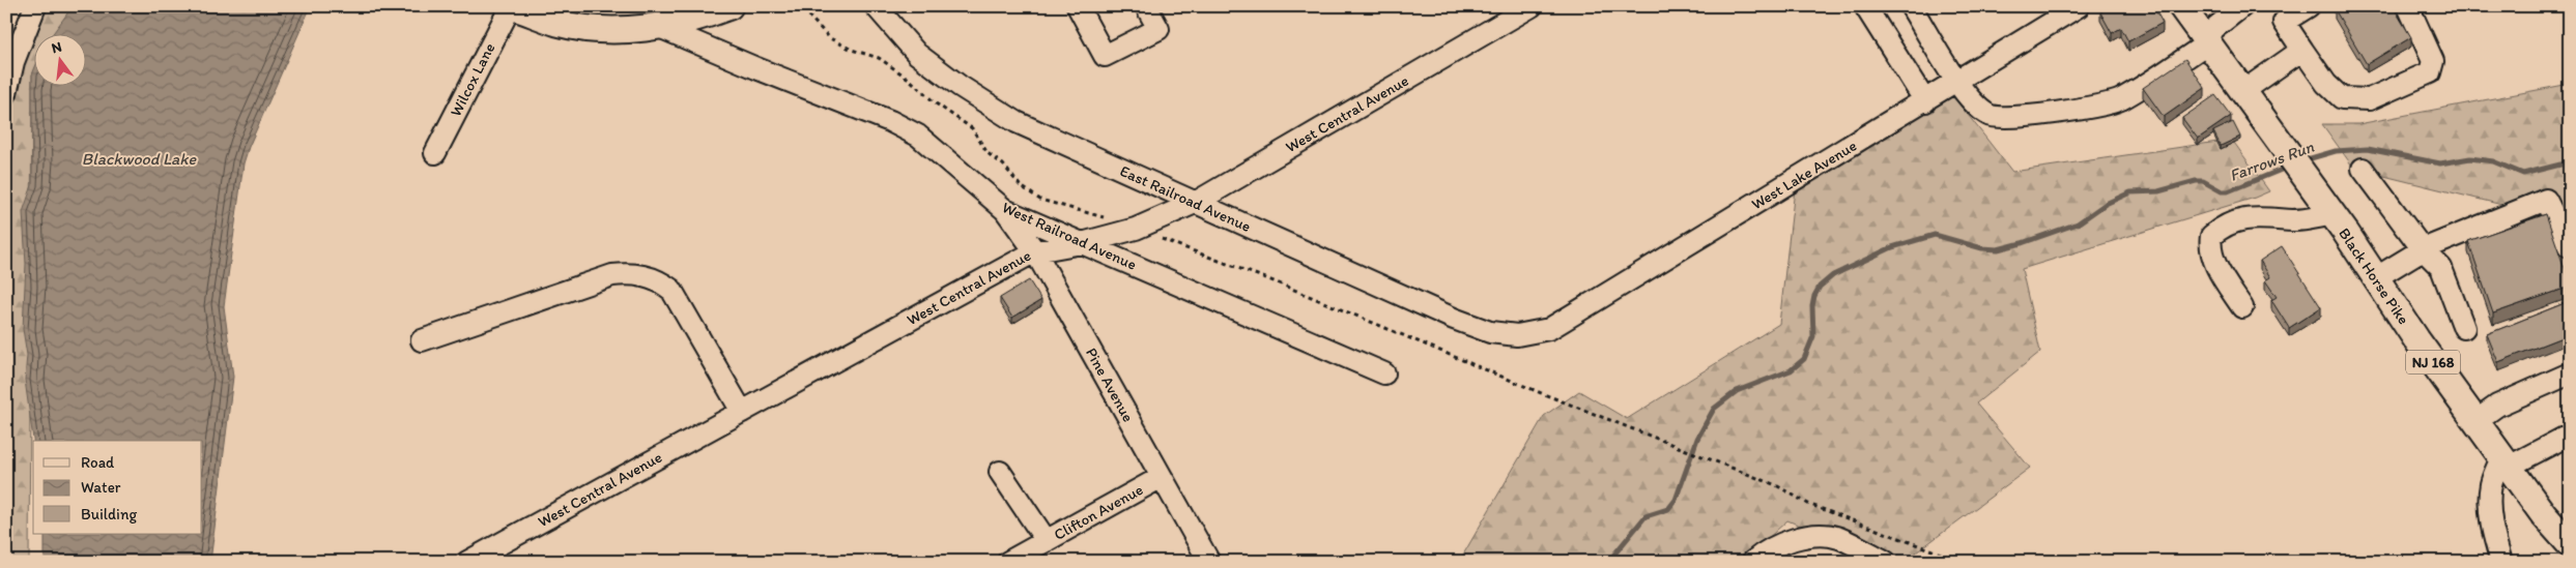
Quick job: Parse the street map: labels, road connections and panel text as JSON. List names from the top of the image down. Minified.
{"streets":{"main road":["Black Horse Pike","NJ 168"],"street":["Wilcox Lane","West Central Avenue","West Lake Avenue","East Railroad Avenue","West Railroad Avenue","Pine Avenue","Clifton Avenue"]},"crossings":[["West Central Avenue","East Railroad Avenue"],["West Central Avenue","West Railroad Avenue"],["West Central Avenue","Pine Avenue"],["West Lake Avenue","East Railroad Avenue"],["West Railroad Avenue","Pine Avenue"],["Pine Avenue","Clifton Avenue"]],"water":["Blackwood Lake","Farrows Run"],"legend":["Road","Water","Building"],"north":"top"}
